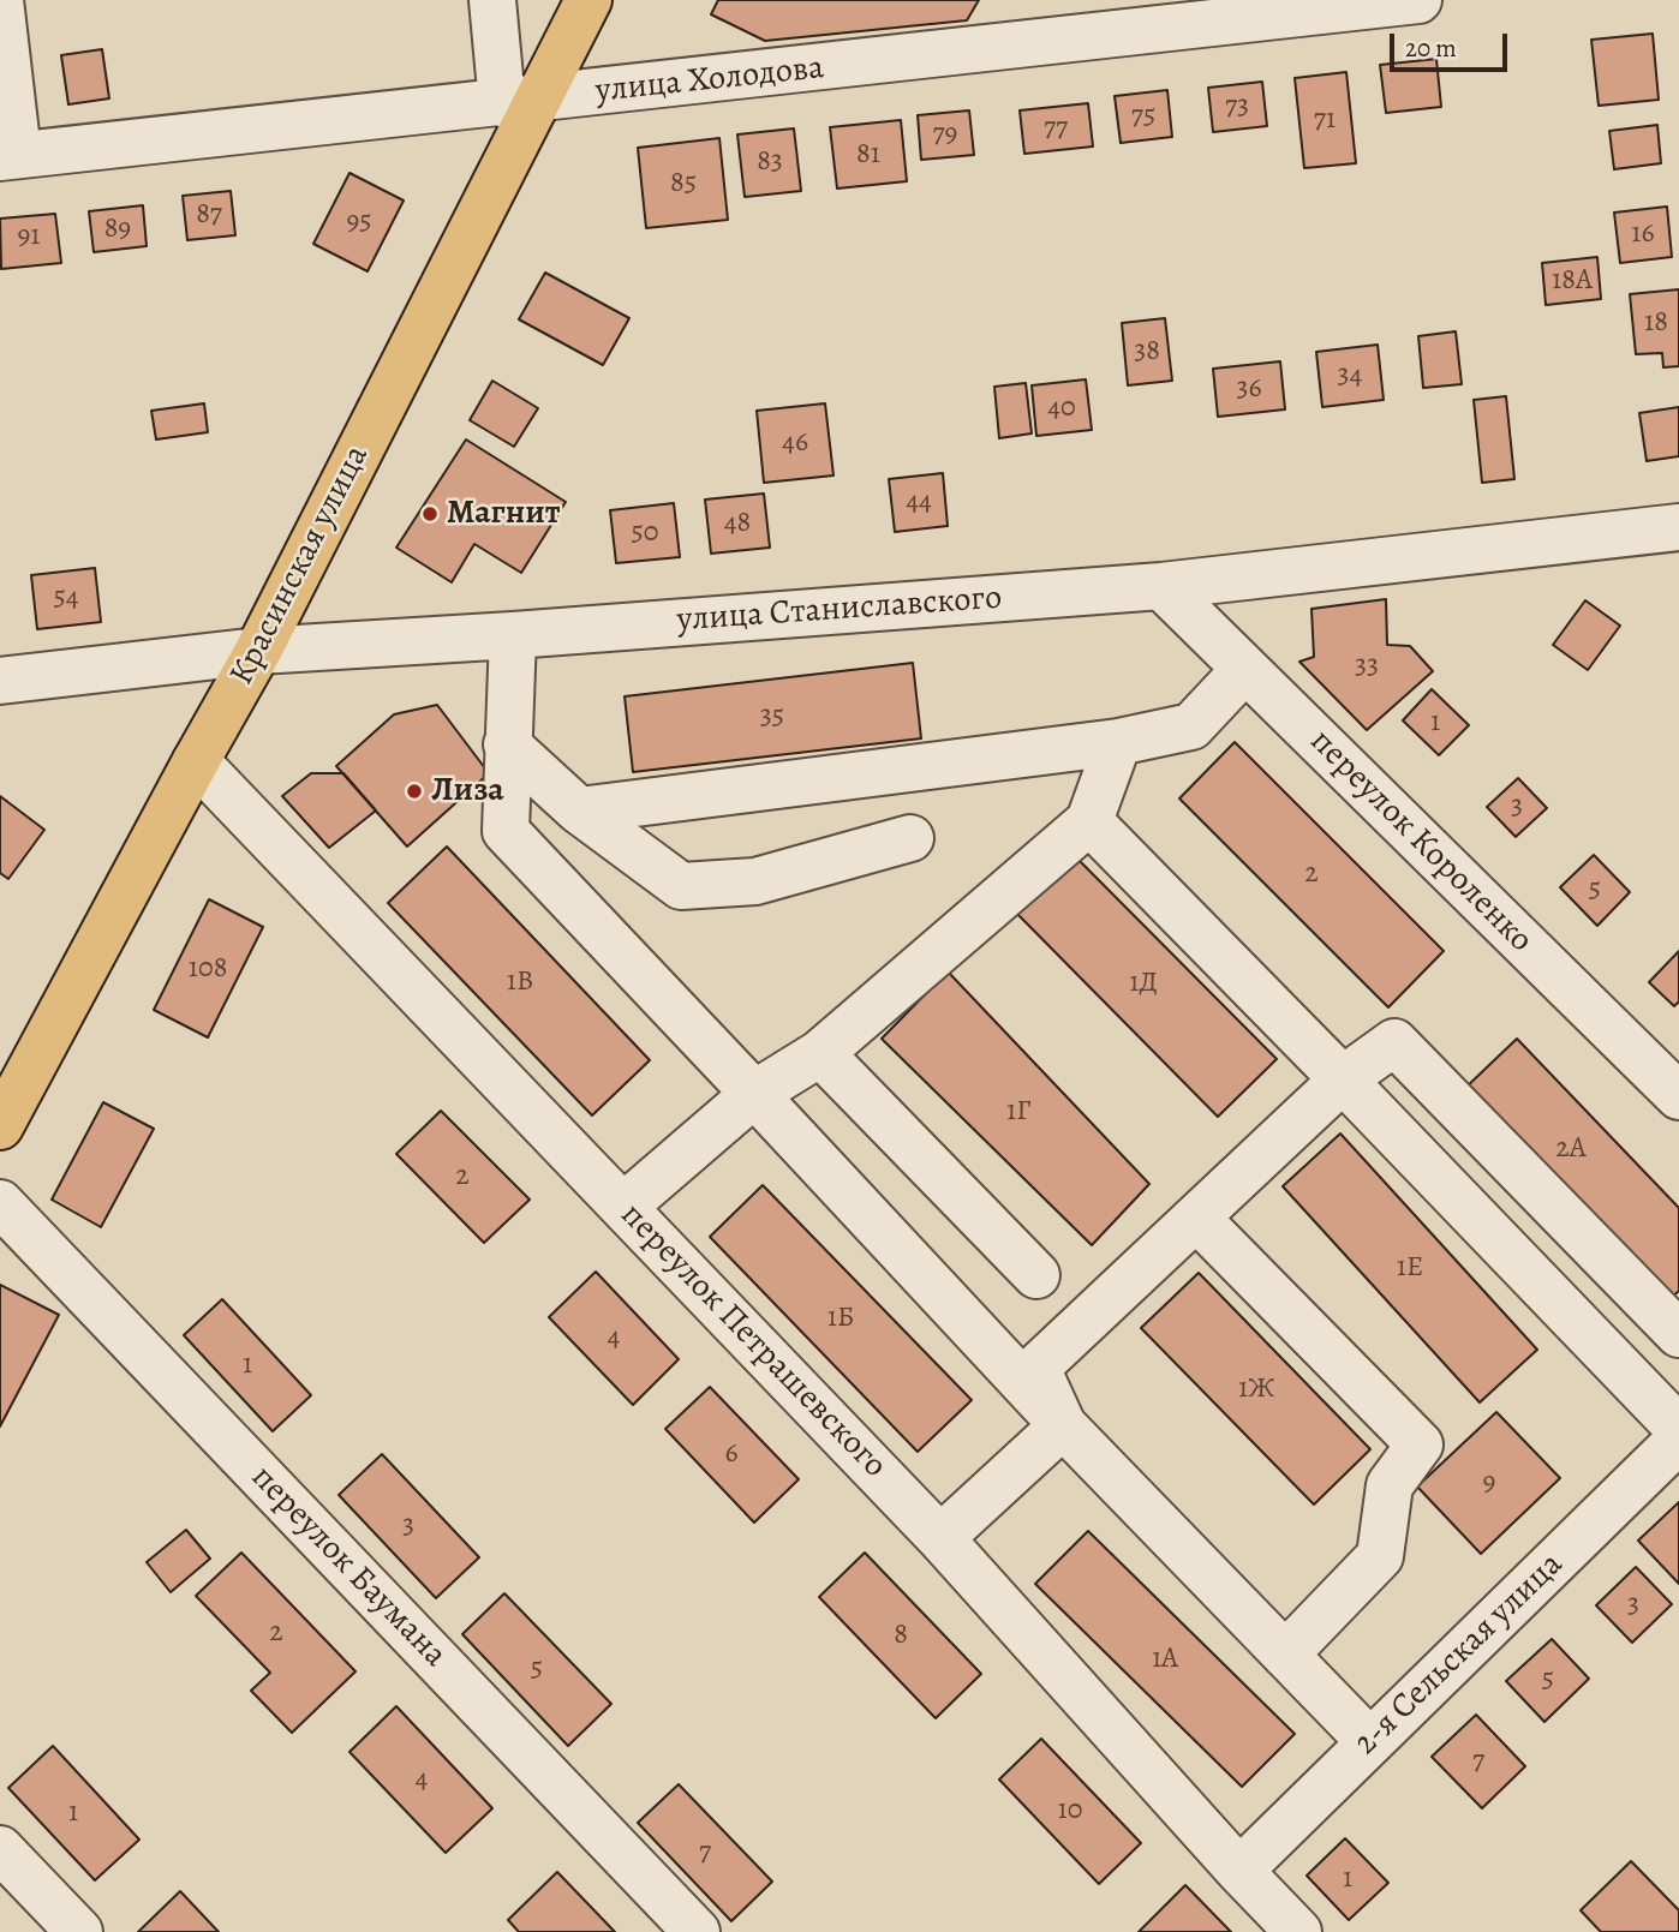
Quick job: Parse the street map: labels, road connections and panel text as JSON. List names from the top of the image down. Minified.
{"streets":{"main road":["Красинская улица"],"street":["улица Холодова","улица Станиславского","переулок Короленко","переулок Петрашевского","переулок Баумана","2-я Сельская улица"]},"crossings":[["улица Холодова","Красинская улица"],["Красинская улица","улица Станиславского"],["Красинская улица","переулок Петрашевского"],["улица Станиславского","переулок Короленко"],["переулок Петрашевского","2-я Сельская улица"]],"places":["Магнит","Лиза"],"house_numbers":["73","75","71","77","79","81","83","85","87","95","89","16","91","18А","18","38","34","36","40","46","44","48","50","54","33","35","1","3","2","5","108","1В","1Д","1Г","2А","2","1Е","1Б","4","1","1Ж","6","9","3","3","2","8","1А","5","5","7","4","10","1","7","1"],"scale_bar":"20 m"}
